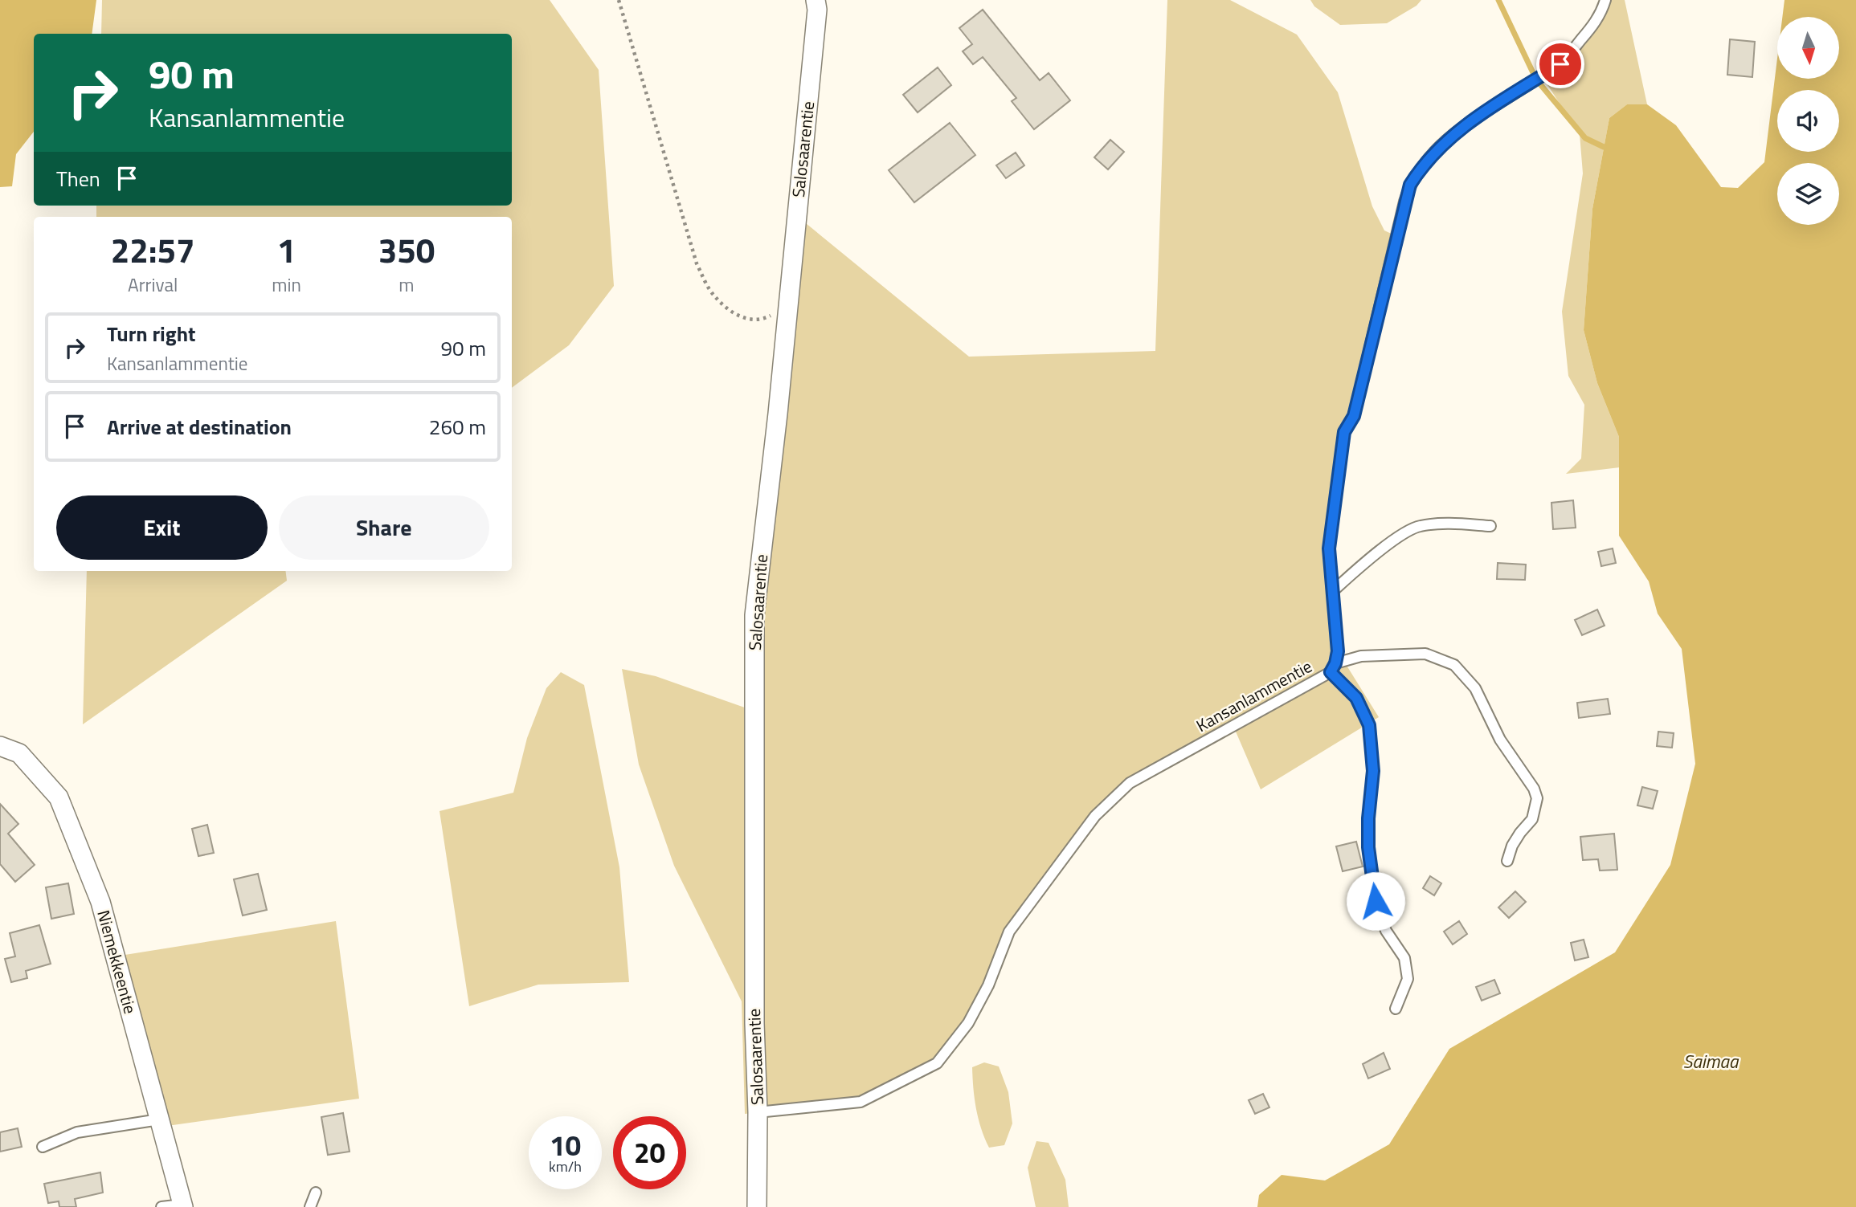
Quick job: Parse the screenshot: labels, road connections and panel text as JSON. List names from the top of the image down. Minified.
{"streets":{"street":["Salosaarentie","Niemekkeentie"],"lane":["Kansanlammentie"]},"crossings":[["Salosaarentie","Kansanlammentie"]],"water":["Saimaa"],"north":"bottom","page":{"turn":["90 m","Kansanlammentie"],"then":"Then","eta":["22:57","Arrival","1","min","350","m"],"list":[{"name":"Turn right","note":"Kansanlammentie","value":"90 m"},{"name":"Arrive at destination","value":"260 m"}],"buttons":["Exit","Share"],"speed":"10 km/h","limit":"20"}}
